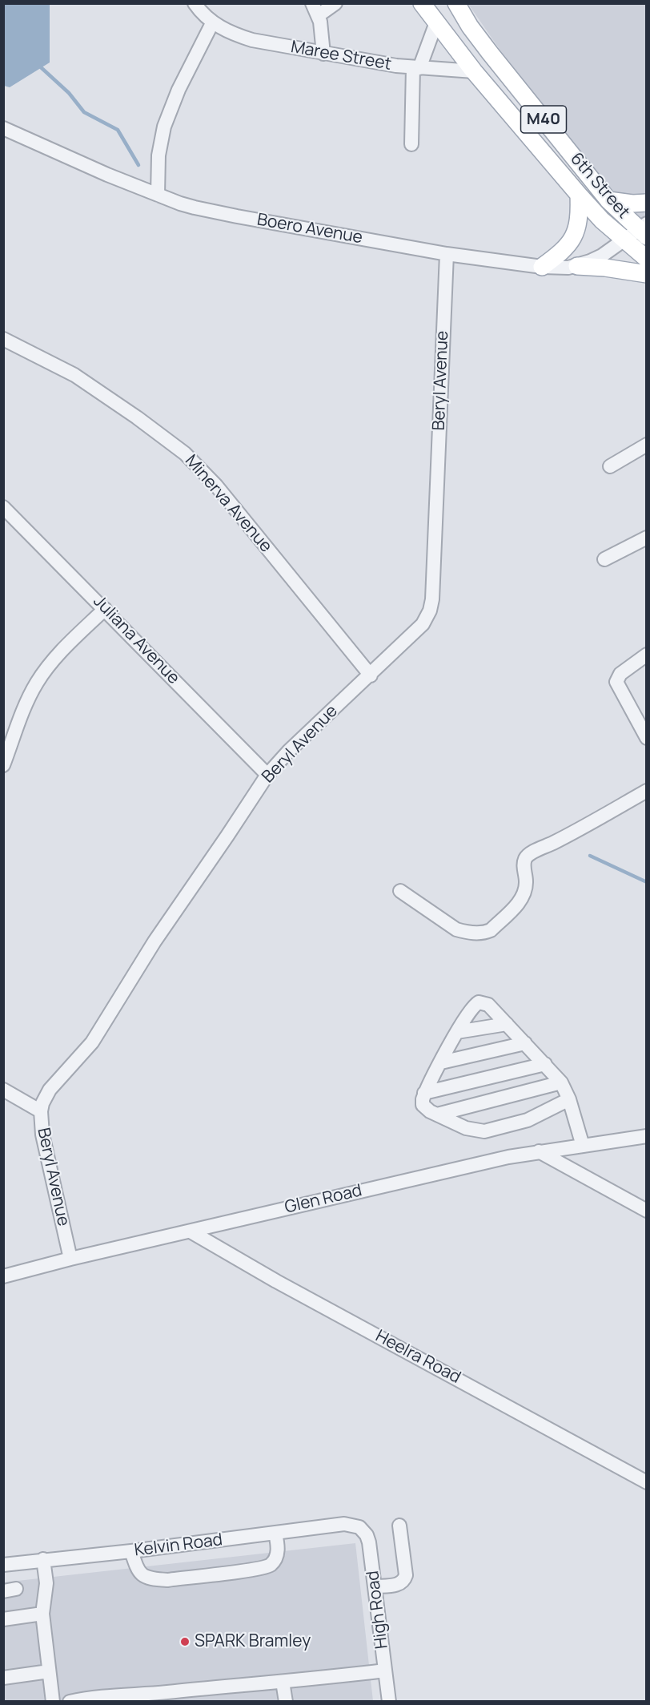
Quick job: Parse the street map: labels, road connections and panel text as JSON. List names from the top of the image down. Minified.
{"streets":{"main road":["M40","6th Street"],"street":["Maree Street","Boero Avenue","Beryl Avenue","Minerva Avenue","Juliana Avenue","Glen Road","Heelra Road","Kelvin Road","High Road"]},"crossings":[["Maree Street","M40"],["M40","Boero Avenue"],["6th Street","Boero Avenue"],["Boero Avenue","Beryl Avenue"],["Beryl Avenue","Minerva Avenue"],["Beryl Avenue","Juliana Avenue"],["Beryl Avenue","Glen Road"],["Glen Road","Heelra Road"],["Kelvin Road","High Road"]],"places":["SPARK Bramley"]}
